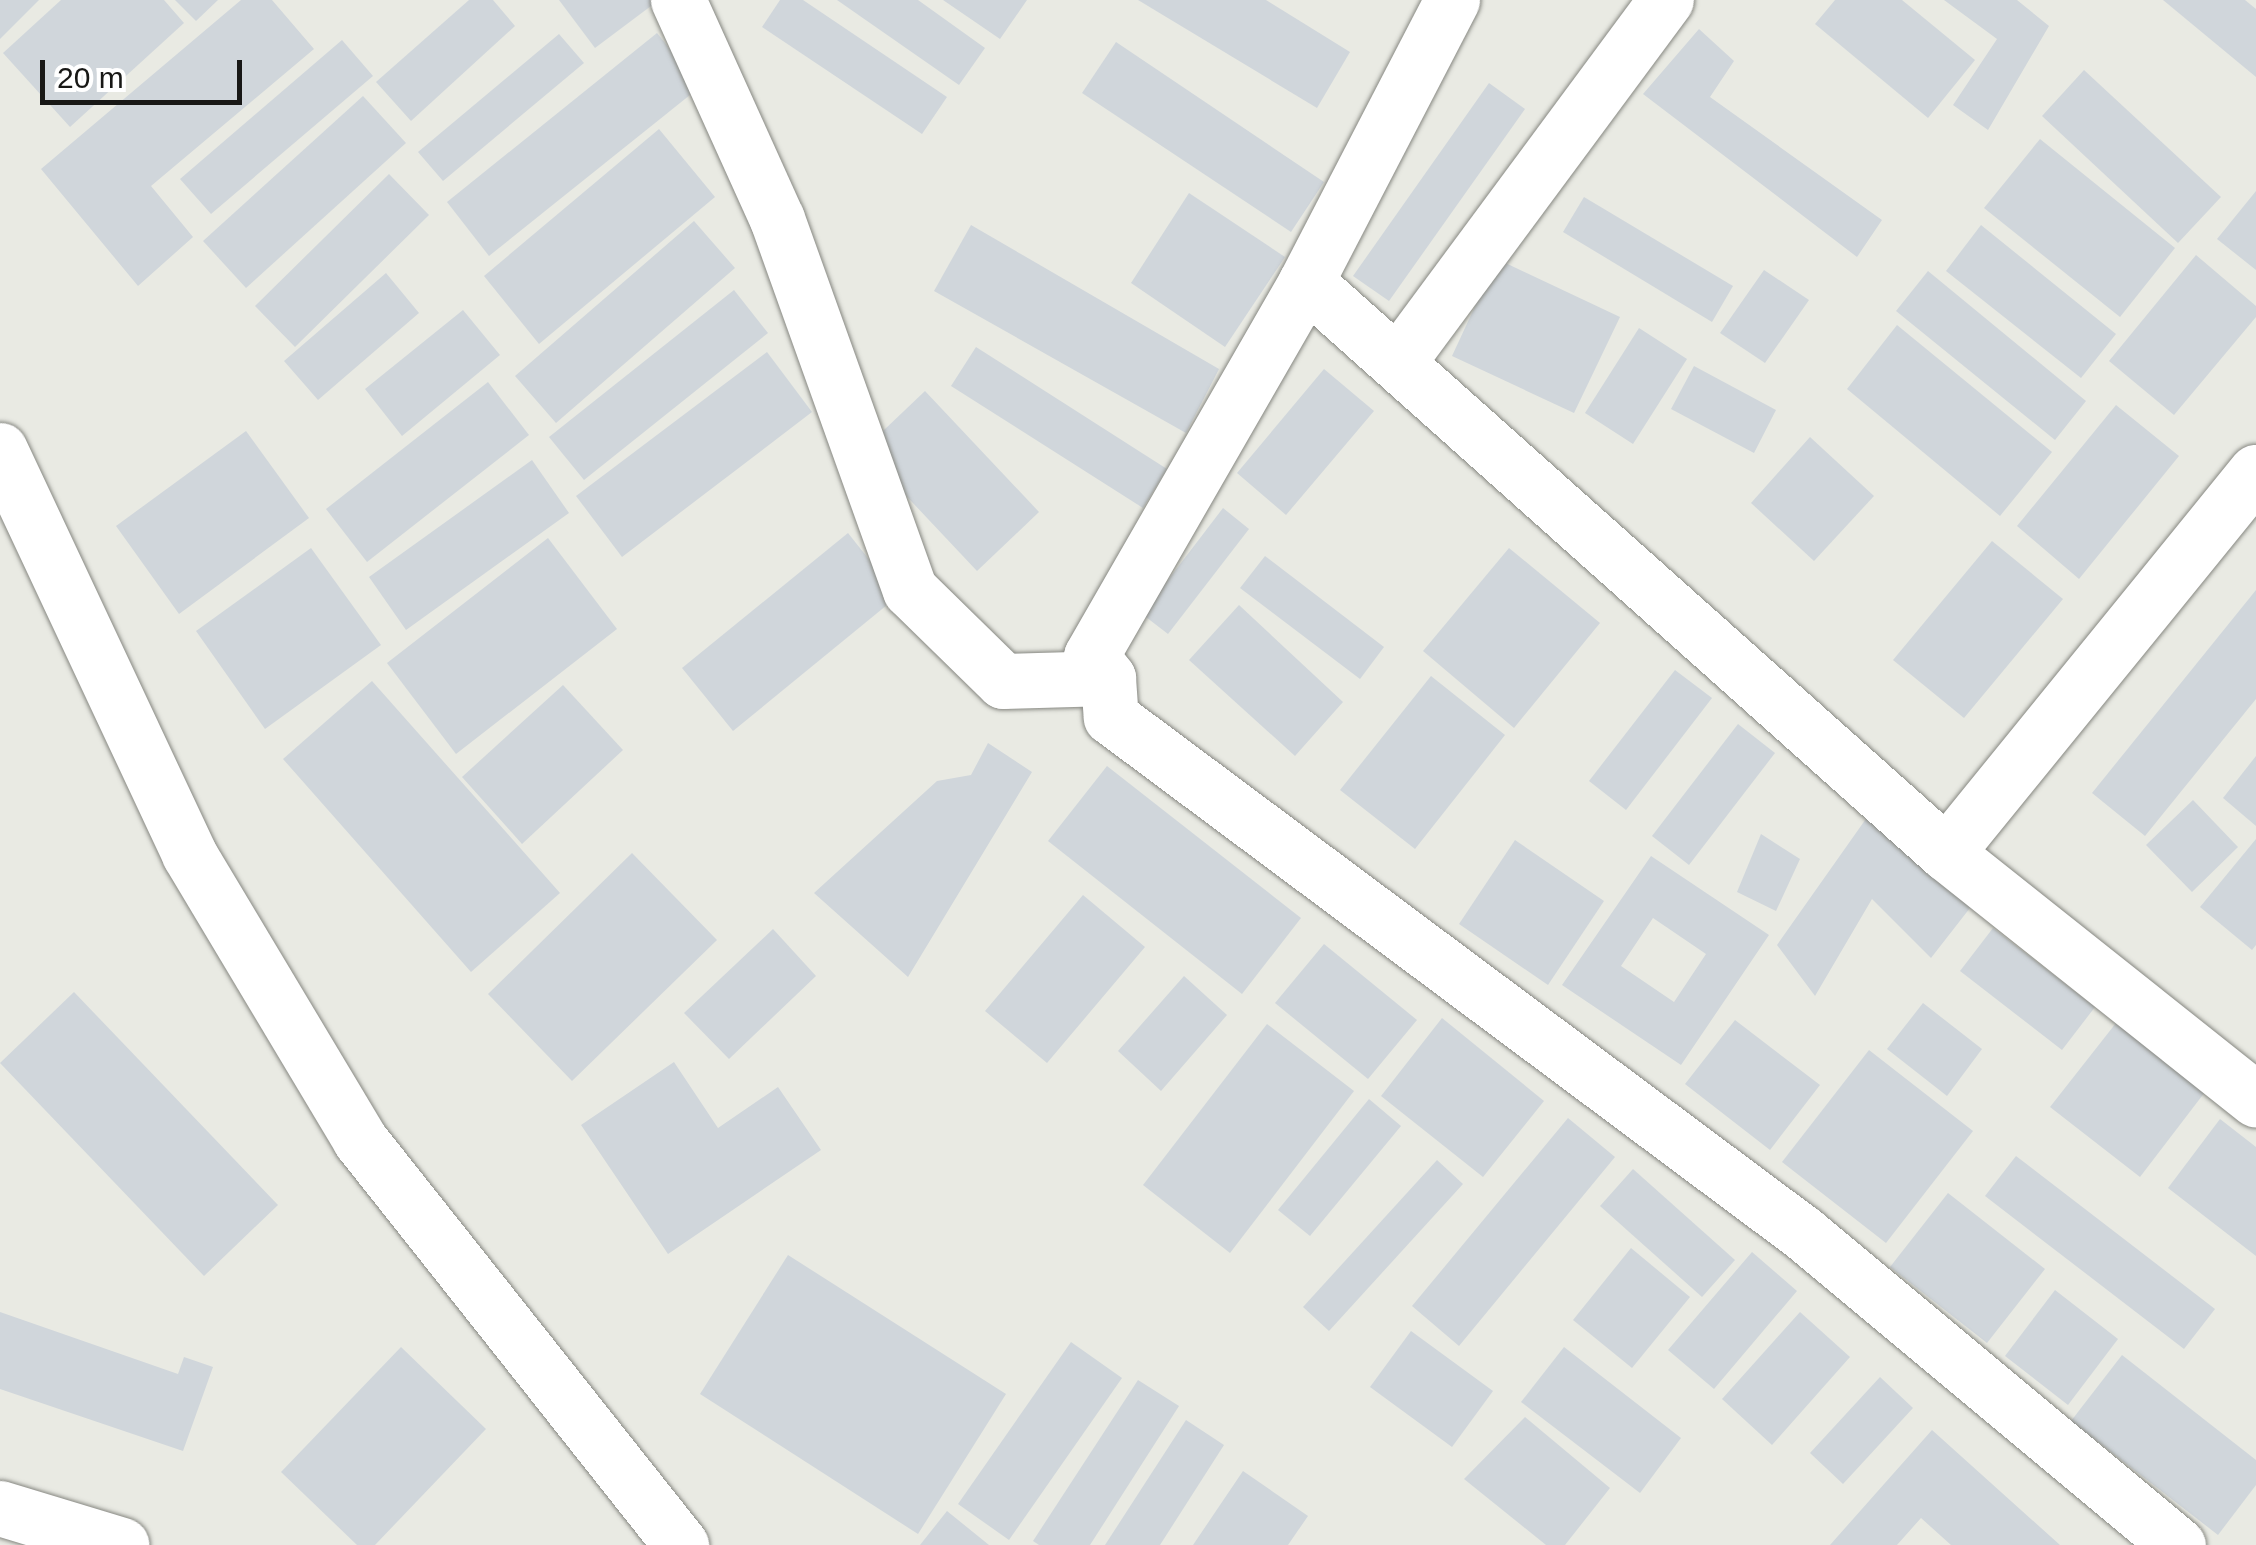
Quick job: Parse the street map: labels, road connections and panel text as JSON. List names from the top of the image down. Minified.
{"scale_bar":"20 m"}
